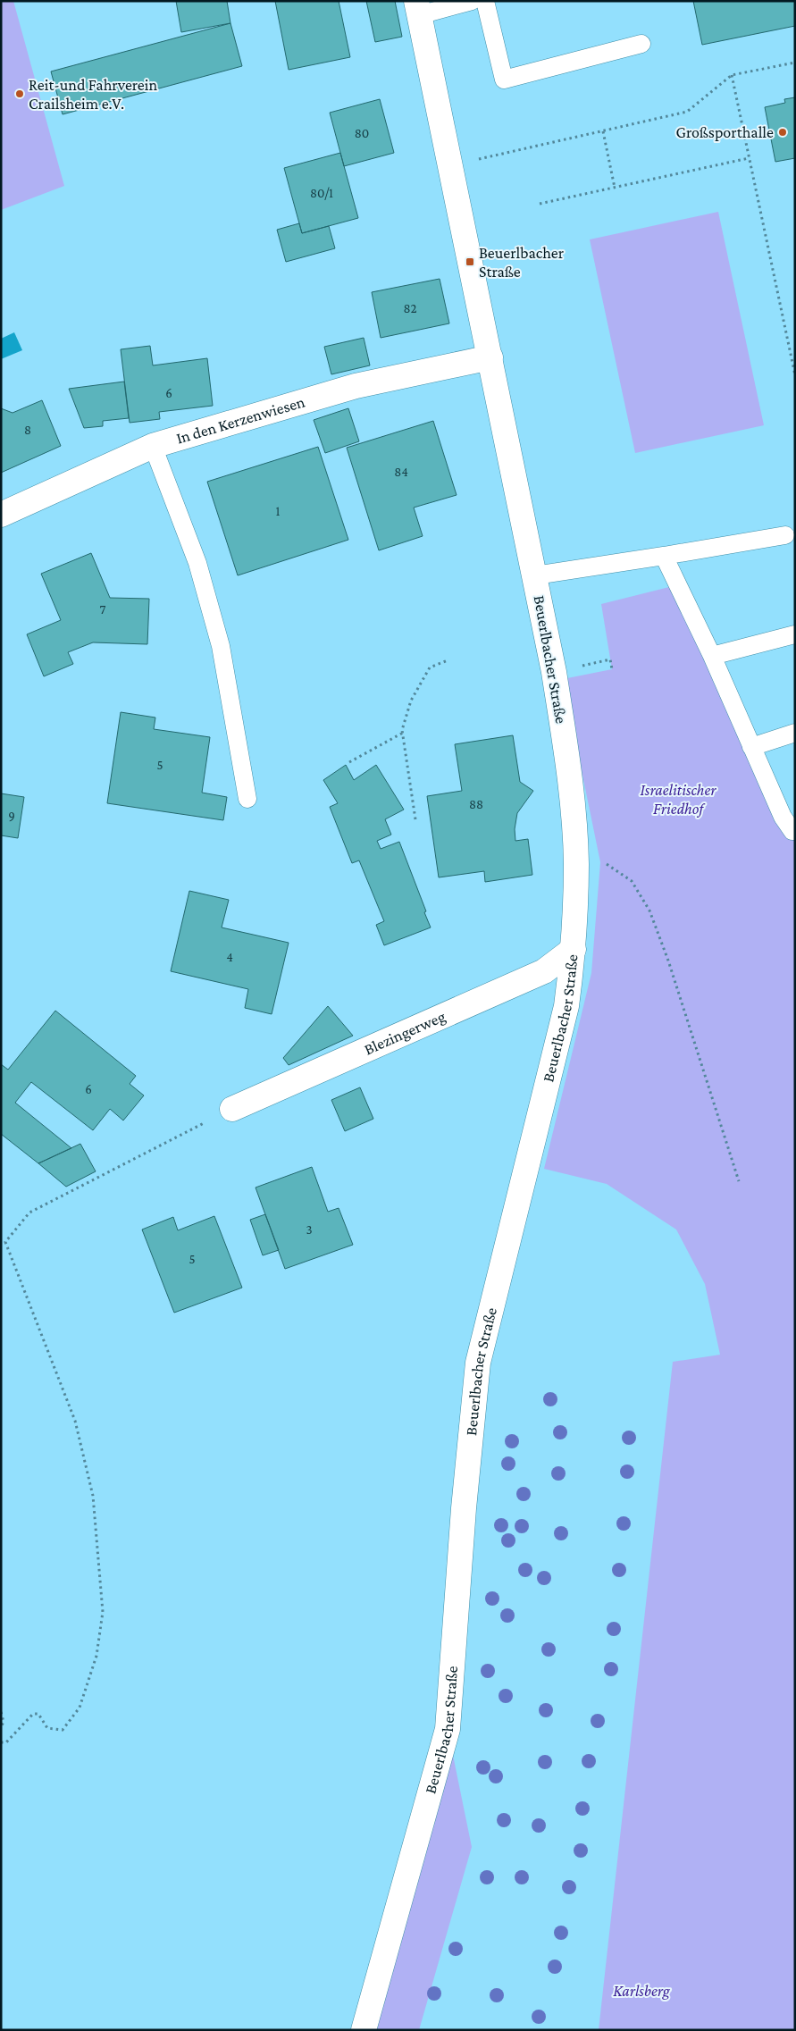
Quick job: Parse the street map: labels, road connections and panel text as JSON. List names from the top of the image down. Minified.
{"streets":{"street":["In den Kerzenwiesen","Beuerlbacher Straße","Blezingerweg"]},"crossings":[["In den Kerzenwiesen","Beuerlbacher Straße"],["Beuerlbacher Straße","Blezingerweg"]],"parks":["Israelitischer Friedhof","Karlsberg"],"places":{"other":["Reit-und Fahrverein Crailsheim e.V.","Großsporthalle"],"transit":["Beuerlbacher Straße"]},"house_numbers":["80","80/1","82","6","8","84","1","7","5","88","9","4","6","3","5"]}
